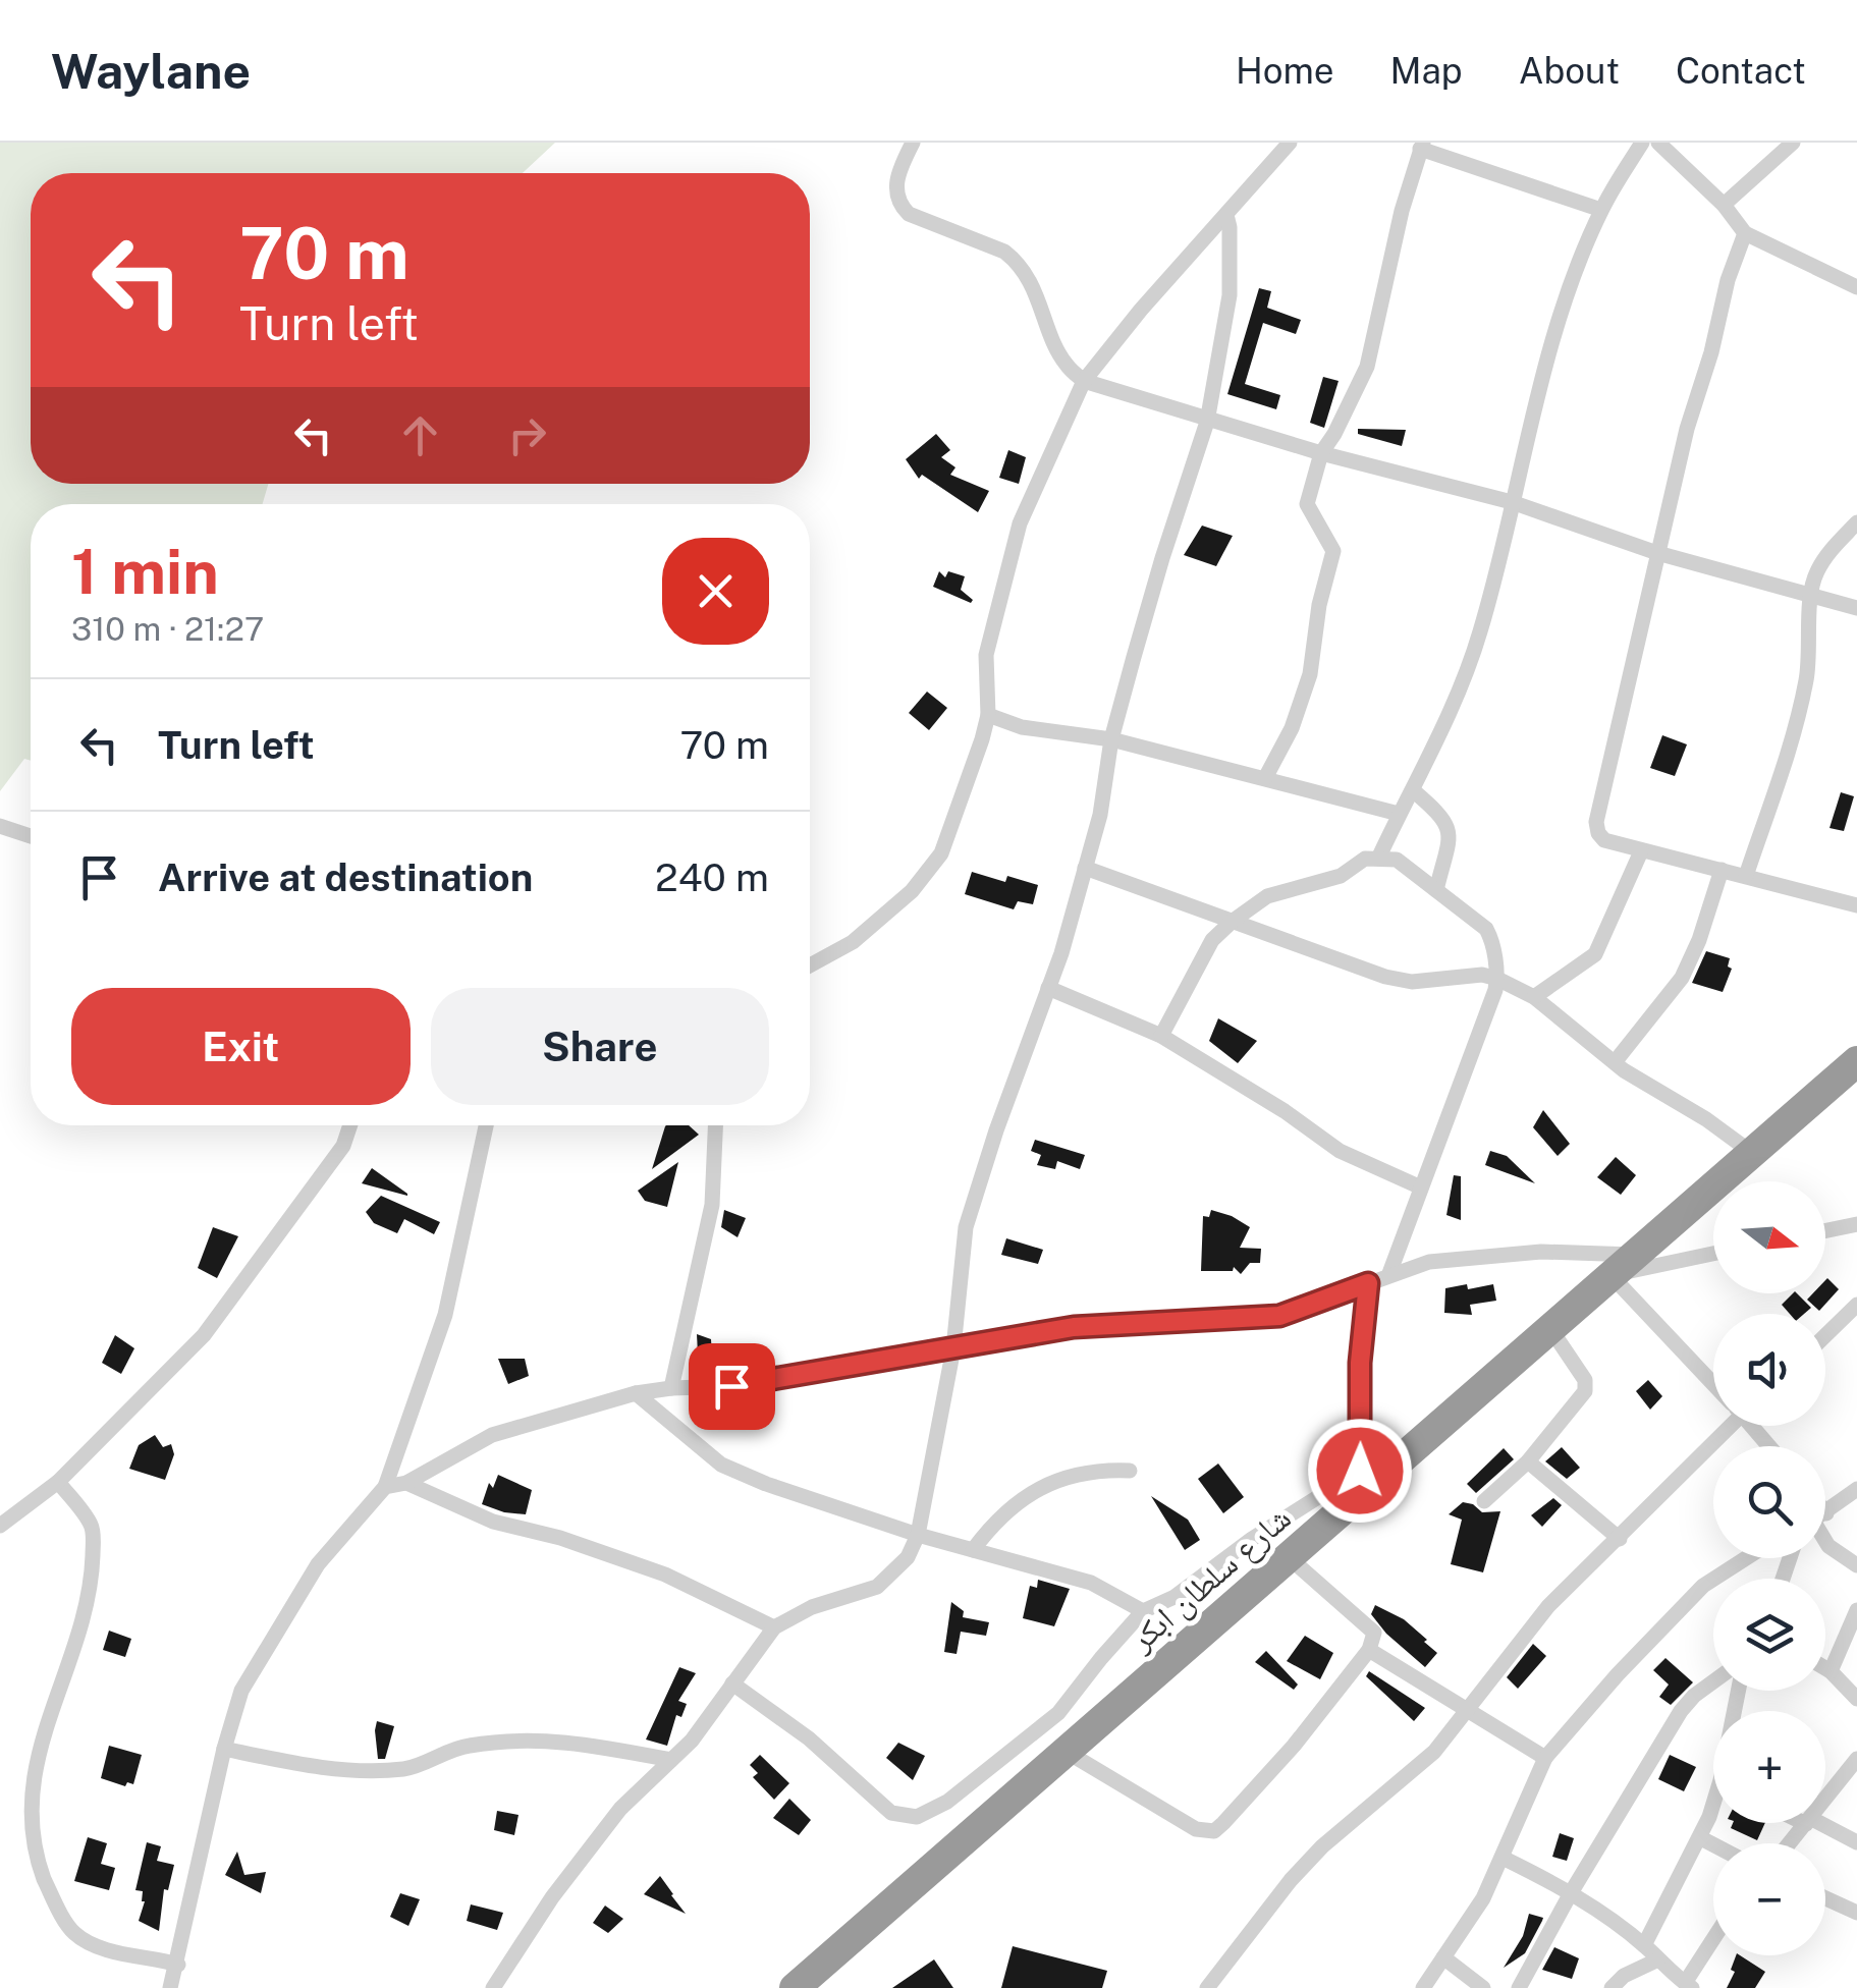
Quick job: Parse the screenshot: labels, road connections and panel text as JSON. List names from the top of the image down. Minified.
{"streets":{"highway":["شارع سلطان ابكر"]},"north":"right","page":{"header":"Waylane","nav":["Home","Map","About","Contact"],"turn":["70 m","Turn left"],"heading":["1 min","310 m · 21:27"],"list":[{"name":"Turn left","value":"70 m"},{"name":"Arrive at destination","value":"240 m"}],"buttons":["Exit","Share"],"map_buttons":["+","−"]}}
